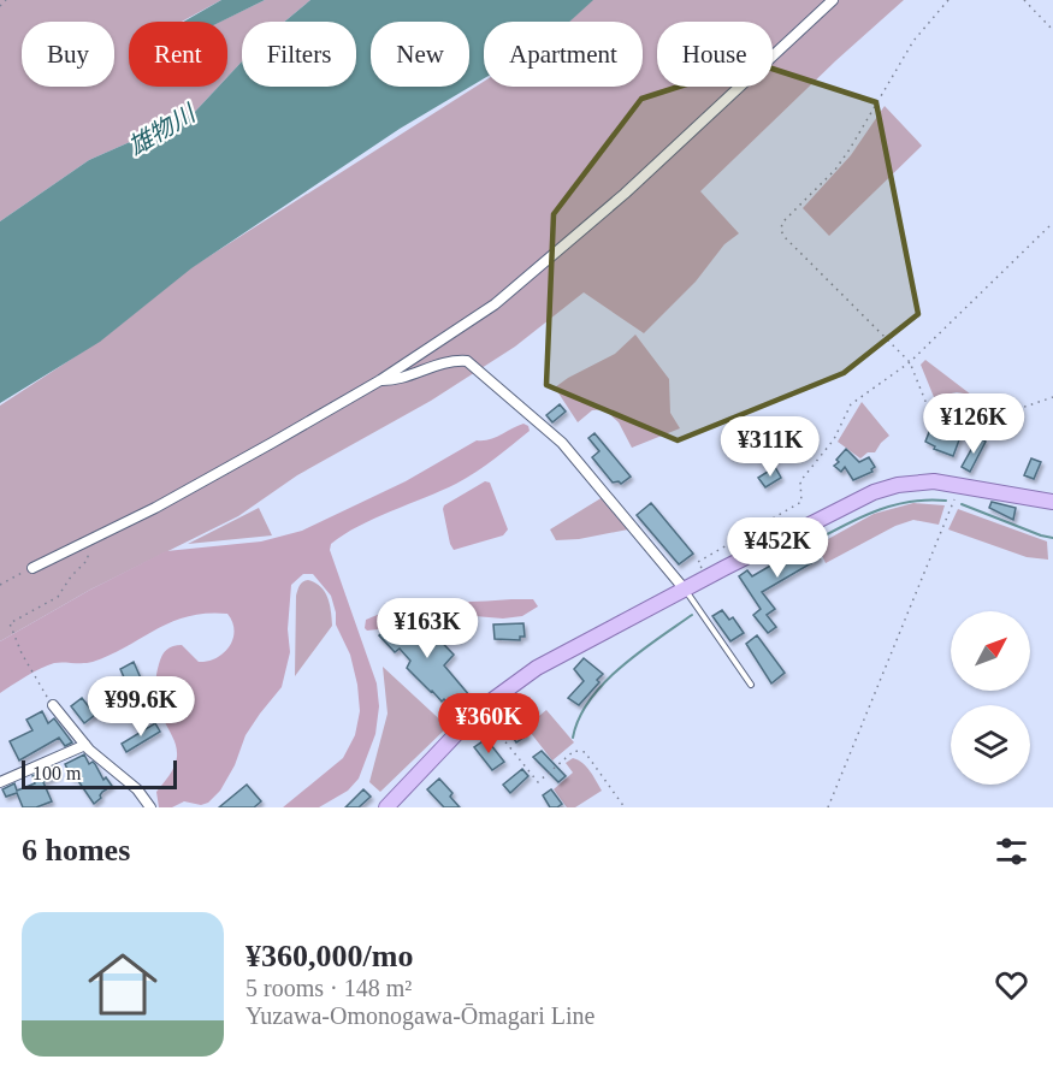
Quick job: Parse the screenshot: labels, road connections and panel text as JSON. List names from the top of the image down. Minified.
{"water":["雄物川"],"scale_bar":"100 m","north":"top right","page":{"chip":["Buy","Rent","Filters","New","Apartment","House"],"price":["¥126K","¥311K","¥452K","¥163K","¥99.6K","¥360K"],"scale":"100 m","heading":"6 homes","list":[{"name":"¥360,000/mo","note":"5 rooms · 148 m² · Yuzawa-Omonogawa-Ōmagari Line"}]}}
